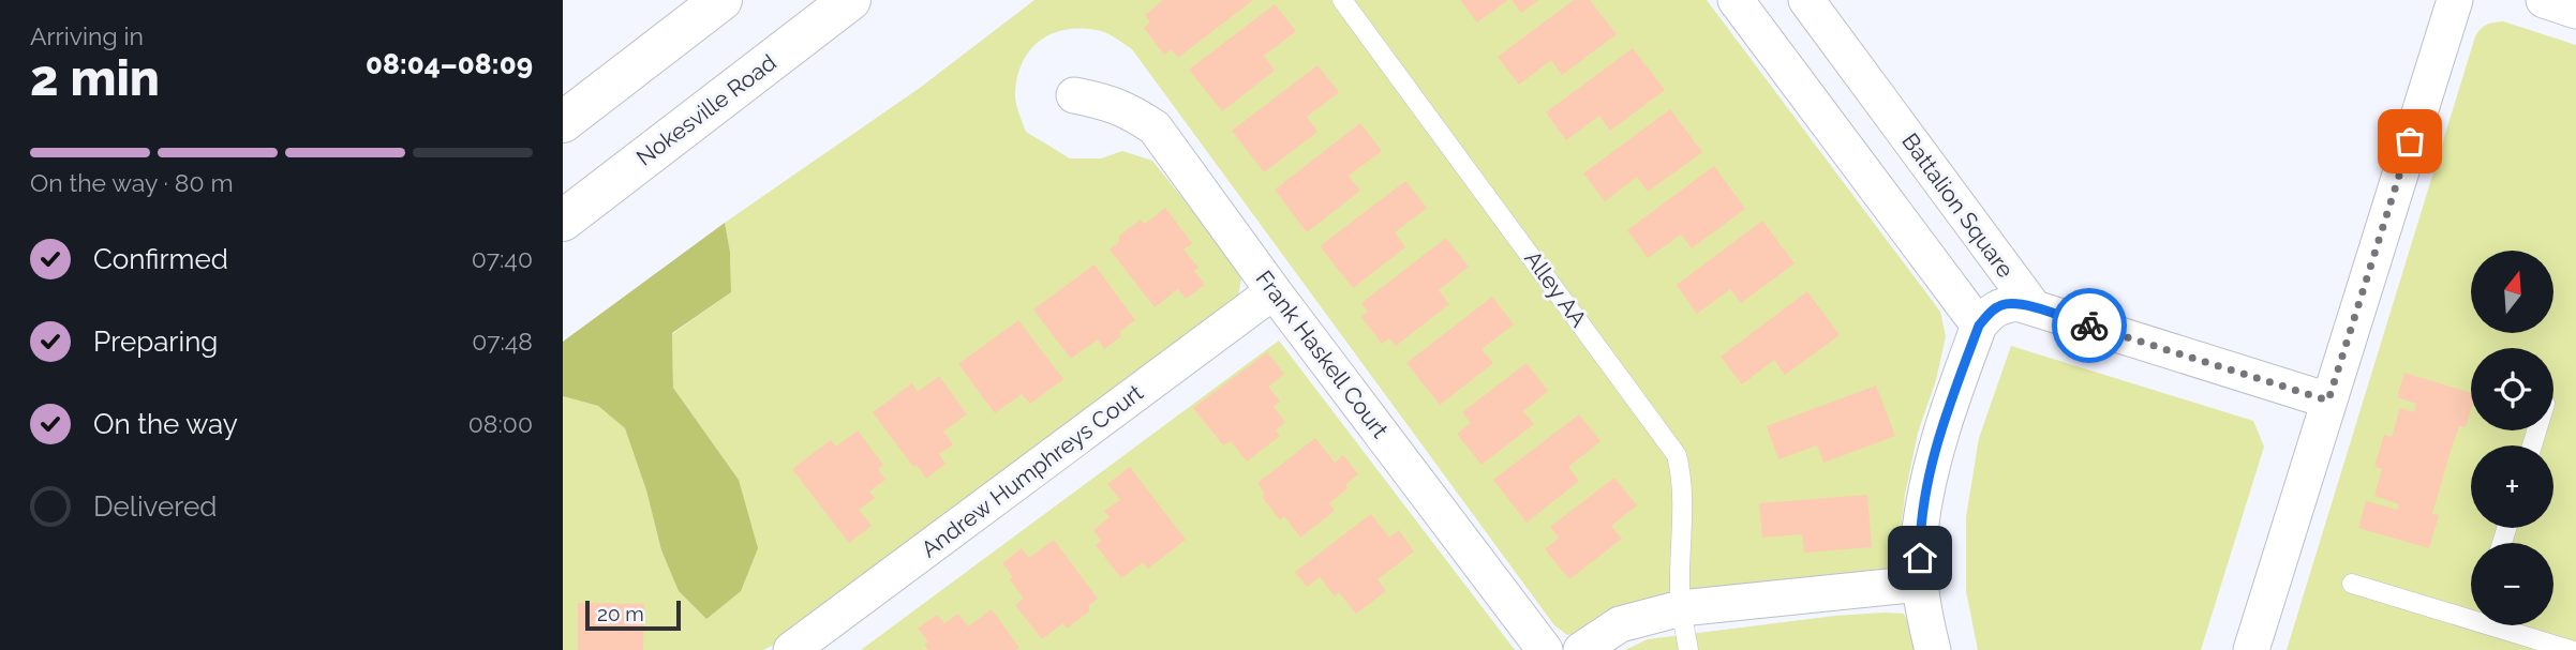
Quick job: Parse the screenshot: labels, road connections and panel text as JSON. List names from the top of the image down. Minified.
{"streets":{"highway":["Nokesville Road"],"street":["Battalion Square","Frank Haskell Court","Andrew Humphreys Court"],"lane":["Alley AA"]},"crossings":[["Frank Haskell Court","Andrew Humphreys Court"]],"scale_bar":"20 m","north":"top","page":{"heading":["2 min","Arriving in","08:04–08:09"],"bar":"On the way · 80 m","list":[["Confirmed","07:40"],["Preparing","07:48"],["On the way","08:00"],"Delivered"],"map_buttons":["+","−"],"scale":"20 m"}}
